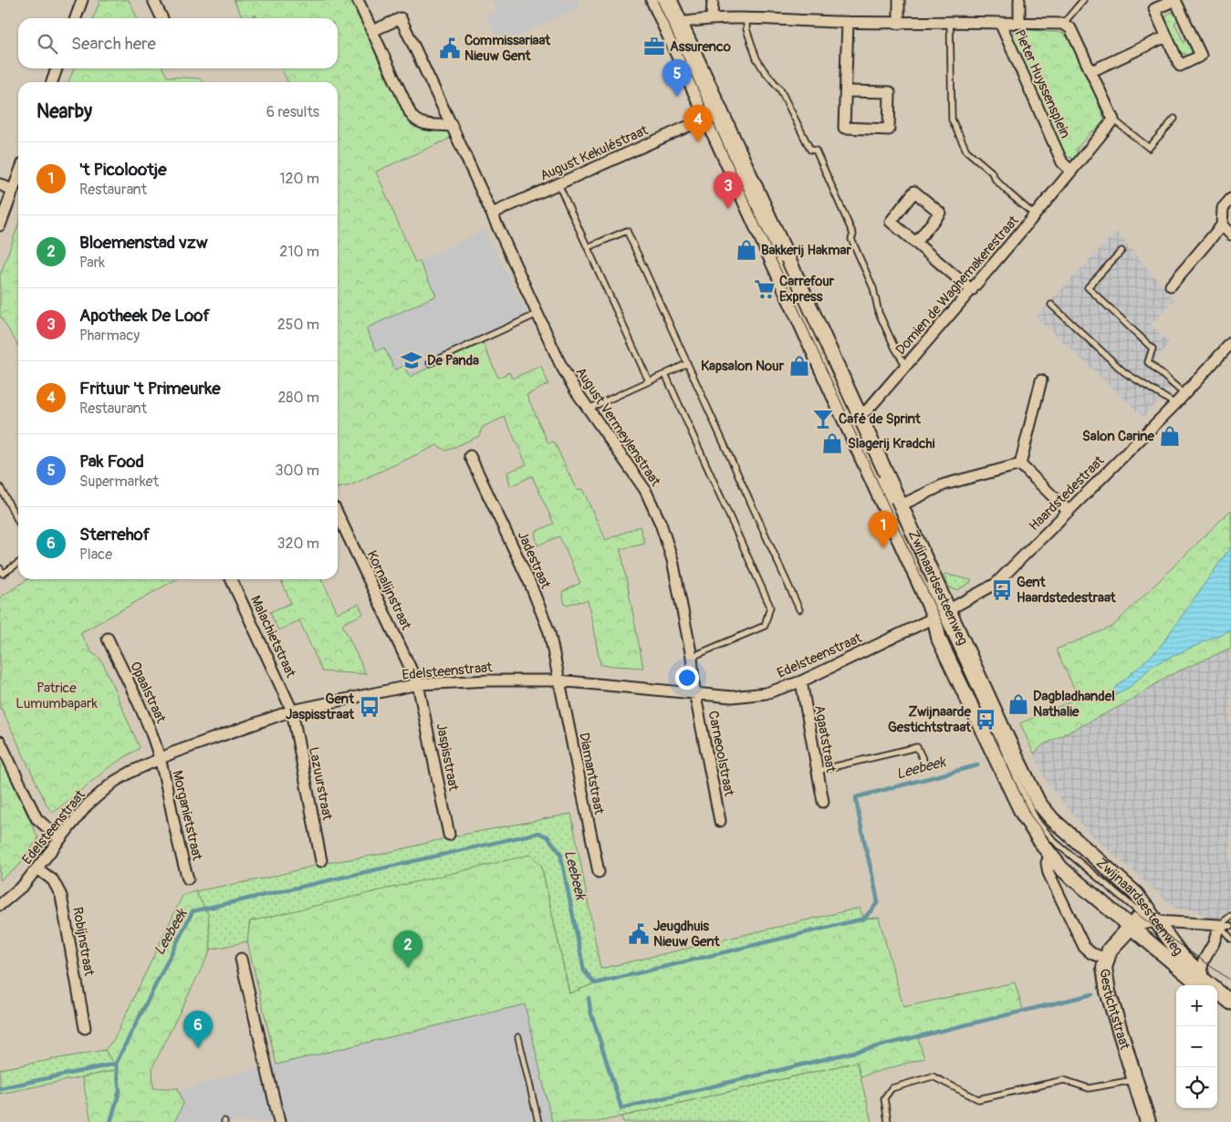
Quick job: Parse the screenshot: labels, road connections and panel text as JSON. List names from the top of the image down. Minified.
{"streets":{"main road":["Gestichtstraat"],"street":["Pieter Huyssensplein","August Kekuléstraat","Domien de Waghemakerestraat","August Vermeylenstraat","Haardstedestraat","Jadestraat","Zwijnaardsesteenweg","Kornalijnstraat","Malachietstraat","Edelsteenstraat","Opaalstraat","Agaatstraat","Carneoolstraat","Jaspisstraat","Diamantstraat","Lazuurstraat","Morganietstraat","Robijnstraat"]},"crossings":[["Pieter Huyssensplein","Domien de Waghemakerestraat"],["August Kekuléstraat","August Vermeylenstraat"],["August Kekuléstraat","Zwijnaardsesteenweg"],["Domien de Waghemakerestraat","Zwijnaardsesteenweg"],["August Vermeylenstraat","Edelsteenstraat"],["August Vermeylenstraat","Carneoolstraat"],["Haardstedestraat","Zwijnaardsesteenweg"],["Haardstedestraat","Edelsteenstraat"],["Jadestraat","Edelsteenstraat"],["Jadestraat","Diamantstraat"],["Zwijnaardsesteenweg","Edelsteenstraat"],["Zwijnaardsesteenweg","Gestichtstraat"],["Kornalijnstraat","Edelsteenstraat"],["Kornalijnstraat","Jaspisstraat"],["Malachietstraat","Edelsteenstraat"],["Malachietstraat","Lazuurstraat"],["Edelsteenstraat","Opaalstraat"],["Edelsteenstraat","Agaatstraat"],["Edelsteenstraat","Carneoolstraat"],["Edelsteenstraat","Jaspisstraat"],["Edelsteenstraat","Diamantstraat"],["Edelsteenstraat","Lazuurstraat"],["Edelsteenstraat","Morganietstraat"],["Edelsteenstraat","Robijnstraat"],["Opaalstraat","Morganietstraat"]],"water":["Leebeek"],"parks":["Patrice Lumumbapark"],"places":{"office":["Assurenco"],"public building":["Commissariaat Nieuw Gent","Jeugdhuis Nieuw Gent"],"shop":["Bakkerij Hakmar","Kapsalon Nour","Salon Carine","Slagerij Kradchi","Dagbladhandel Nathalie"],"supermarket":["Carrefour Express"],"school or university":["De Panda"],"bar":["Café de Sprint"],"bus stop":["Gent Haardstedestraat","Gent Jaspisstraat","Zwijnaarde Gestichtstraat"]},"page":{"search":"Search here","pins":["5","4","3","1","2","6"],"heading":["Nearby","6 results"],"list":[{"mark":"1","name":"'t Picolootje","note":"Restaurant","value":"120 m"},{"mark":"2","name":"Bloemenstad vzw","note":"Park","value":"210 m"},{"mark":"3","name":"Apotheek De Loof","note":"Pharmacy","value":"250 m"},{"mark":"4","name":"Frituur 't Primeurke","note":"Restaurant","value":"280 m"},{"mark":"5","name":"Pak Food","note":"Supermarket","value":"300 m"},{"mark":"6","name":"Sterrehof","note":"Place","value":"320 m"}],"map_buttons":["+","−"]}}
